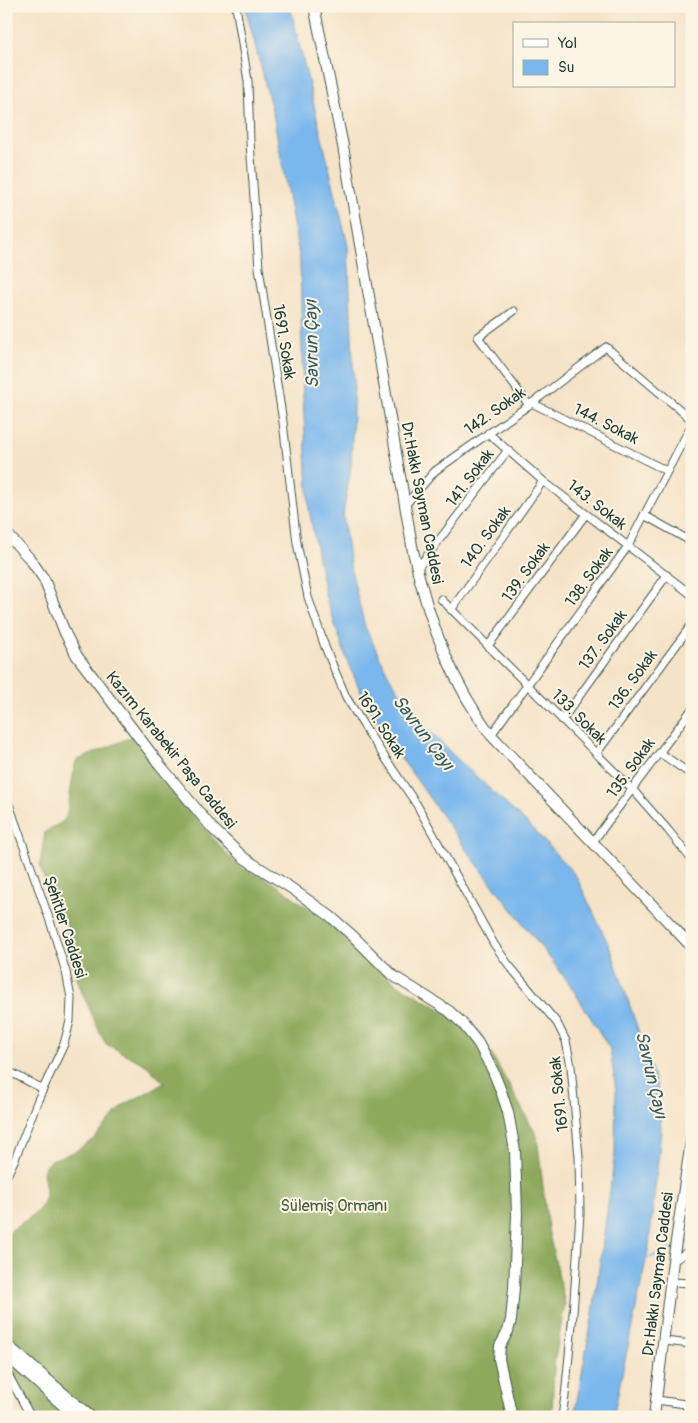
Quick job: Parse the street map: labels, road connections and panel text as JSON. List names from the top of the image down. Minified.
{"streets":{"street":["1691. Sokak","142. Sokak","144. Sokak","141. Sokak","Dr.Hakkı Sayman Caddesi","143. Sokak","140. Sokak","139. Sokak","138. Sokak","137. Sokak","136. Sokak","133. Sokak","Kazım Karabekir Paşa Caddesi","135. Sokak","Şehitler Caddesi"]},"crossings":[["142. Sokak","144. Sokak"],["142. Sokak","Dr.Hakkı Sayman Caddesi"],["142. Sokak","143. Sokak"],["144. Sokak","138. Sokak"],["141. Sokak","Dr.Hakkı Sayman Caddesi"],["141. Sokak","143. Sokak"],["Dr.Hakkı Sayman Caddesi","138. Sokak"],["Dr.Hakkı Sayman Caddesi","135. Sokak"],["143. Sokak","140. Sokak"],["143. Sokak","139. Sokak"],["143. Sokak","138. Sokak"],["143. Sokak","137. Sokak"],["140. Sokak","133. Sokak"],["139. Sokak","133. Sokak"],["138. Sokak","133. Sokak"],["137. Sokak","133. Sokak"],["136. Sokak","133. Sokak"],["133. Sokak","135. Sokak"]],"water":["Savrun Çayı"],"parks":["Sülemiş Ormanı"],"legend":["Yol","Su"]}
